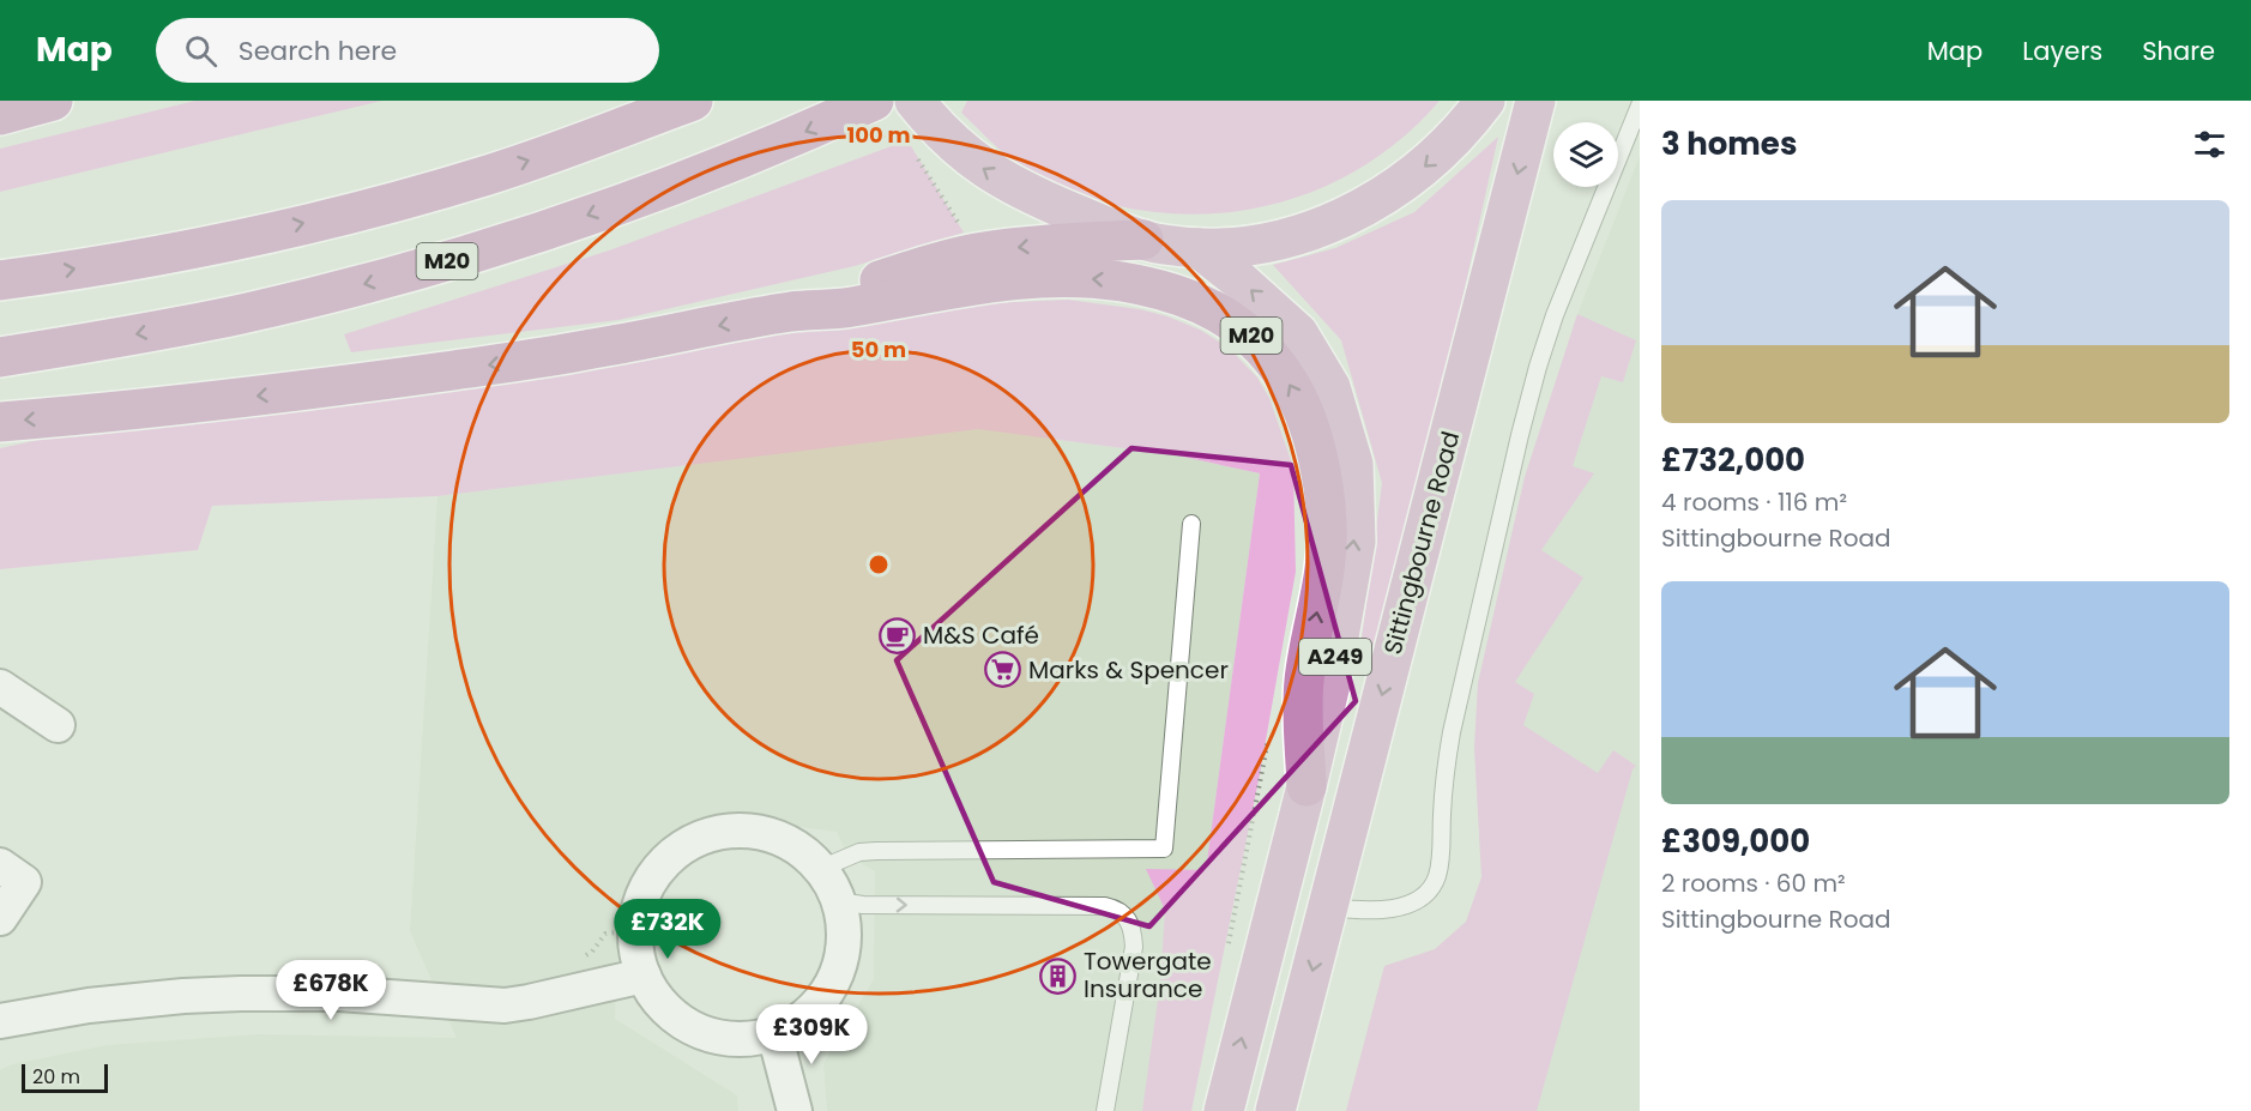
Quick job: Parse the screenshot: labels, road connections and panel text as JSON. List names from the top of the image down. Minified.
{"streets":{"highway":["M20","Sittingbourne Road","A249"]},"crossings":[["M20","A249"]],"places":{"cafe":["M&S Café"],"supermarket":["Marks & Spencer"],"building":["Towergate Insurance"]},"scale_bar":"20 m","page":{"header":"Map","search":"Search here","nav":["Map","Layers","Share"],"heading":"3 homes","list":[{"name":"£732,000","note":"4 rooms · 116 m² · Sittingbourne Road"},{"name":"£309,000","note":"2 rooms · 60 m² · Sittingbourne Road"}],"price":["£732K","£678K","£309K"],"scale":"20 m"},"rings":["100 m","50 m"]}
